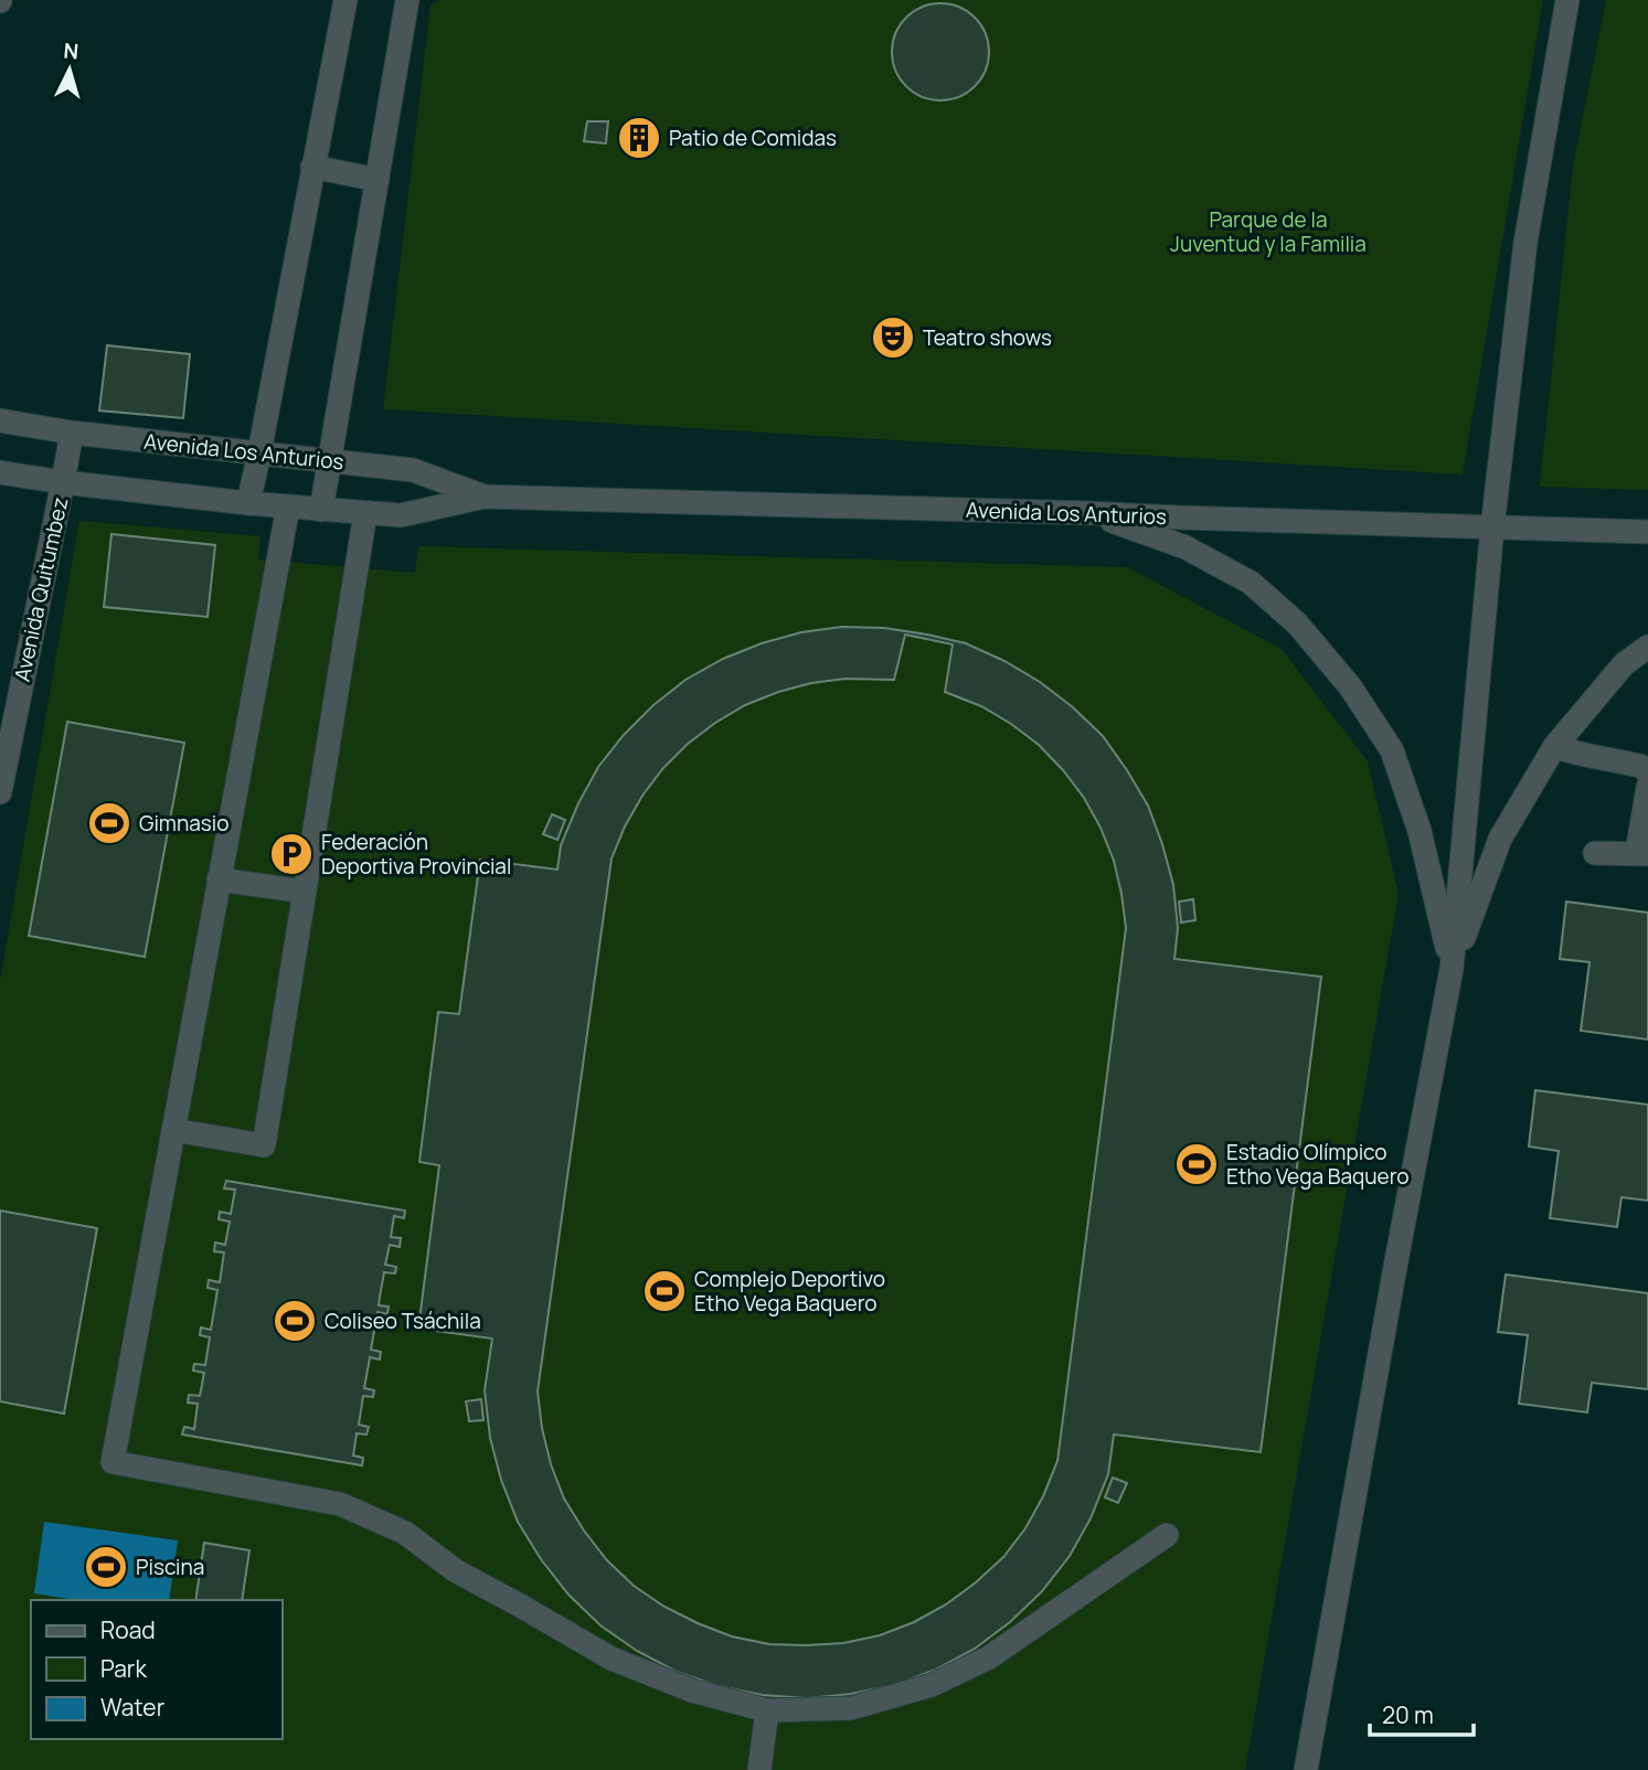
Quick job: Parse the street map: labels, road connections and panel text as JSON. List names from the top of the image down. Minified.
{"streets":{"street":["Avenida Los Anturios","Avenida Quitumbez"]},"crossings":[["Avenida Los Anturios","Avenida Quitumbez"]],"parks":["Parque de la Juventud y la Familia"],"places":{"building":["Patio de Comidas"],"theatre":["Teatro shows"],"sports":["Gimnasio","Estadio Olímpico Etho Vega Baquero","Complejo Deportivo Etho Vega Baquero","Coliseo Tsáchila","Piscina"],"parking":["Federación Deportiva Provincial"]},"legend":["Road","Park","Water"],"scale_bar":"20 m","north":"top"}
